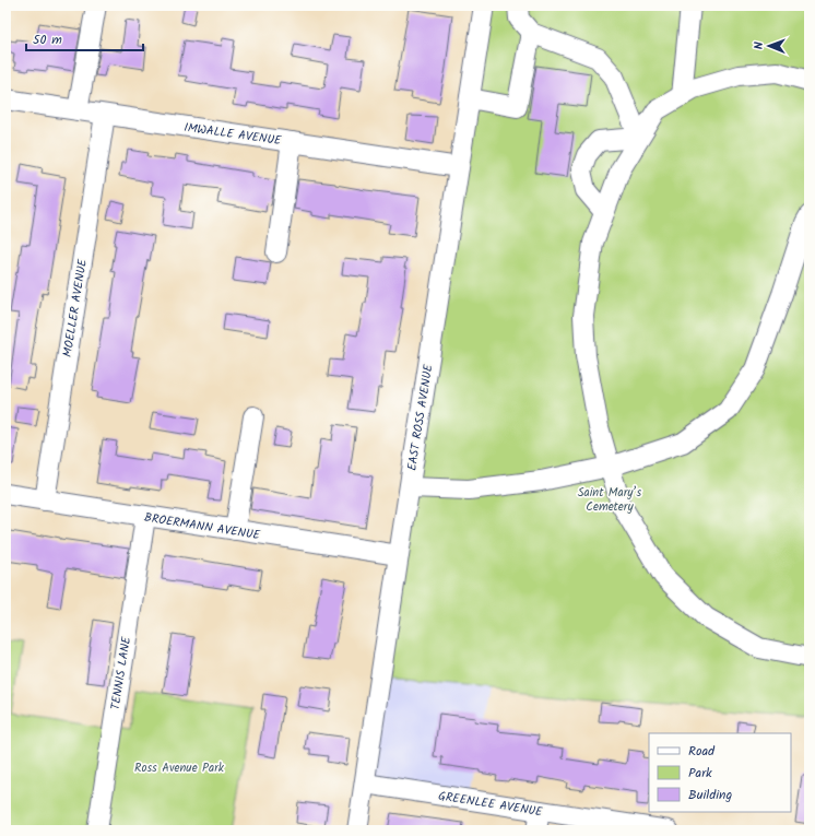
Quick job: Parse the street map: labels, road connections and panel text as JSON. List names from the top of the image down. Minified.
{"streets":{"street":["IMWALLE AVENUE","MOELLER AVENUE","EAST ROSS AVENUE","BROERMANN AVENUE","TENNIS LANE","GREENLEE AVENUE"]},"crossings":[["IMWALLE AVENUE","MOELLER AVENUE"],["IMWALLE AVENUE","EAST ROSS AVENUE"],["MOELLER AVENUE","BROERMANN AVENUE"],["EAST ROSS AVENUE","BROERMANN AVENUE"],["EAST ROSS AVENUE","GREENLEE AVENUE"],["BROERMANN AVENUE","TENNIS LANE"]],"parks":["Saint Mary’s Cemetery","Ross Avenue Park"],"legend":["Road","Park","Building"],"scale_bar":"50 m","north":"left"}
